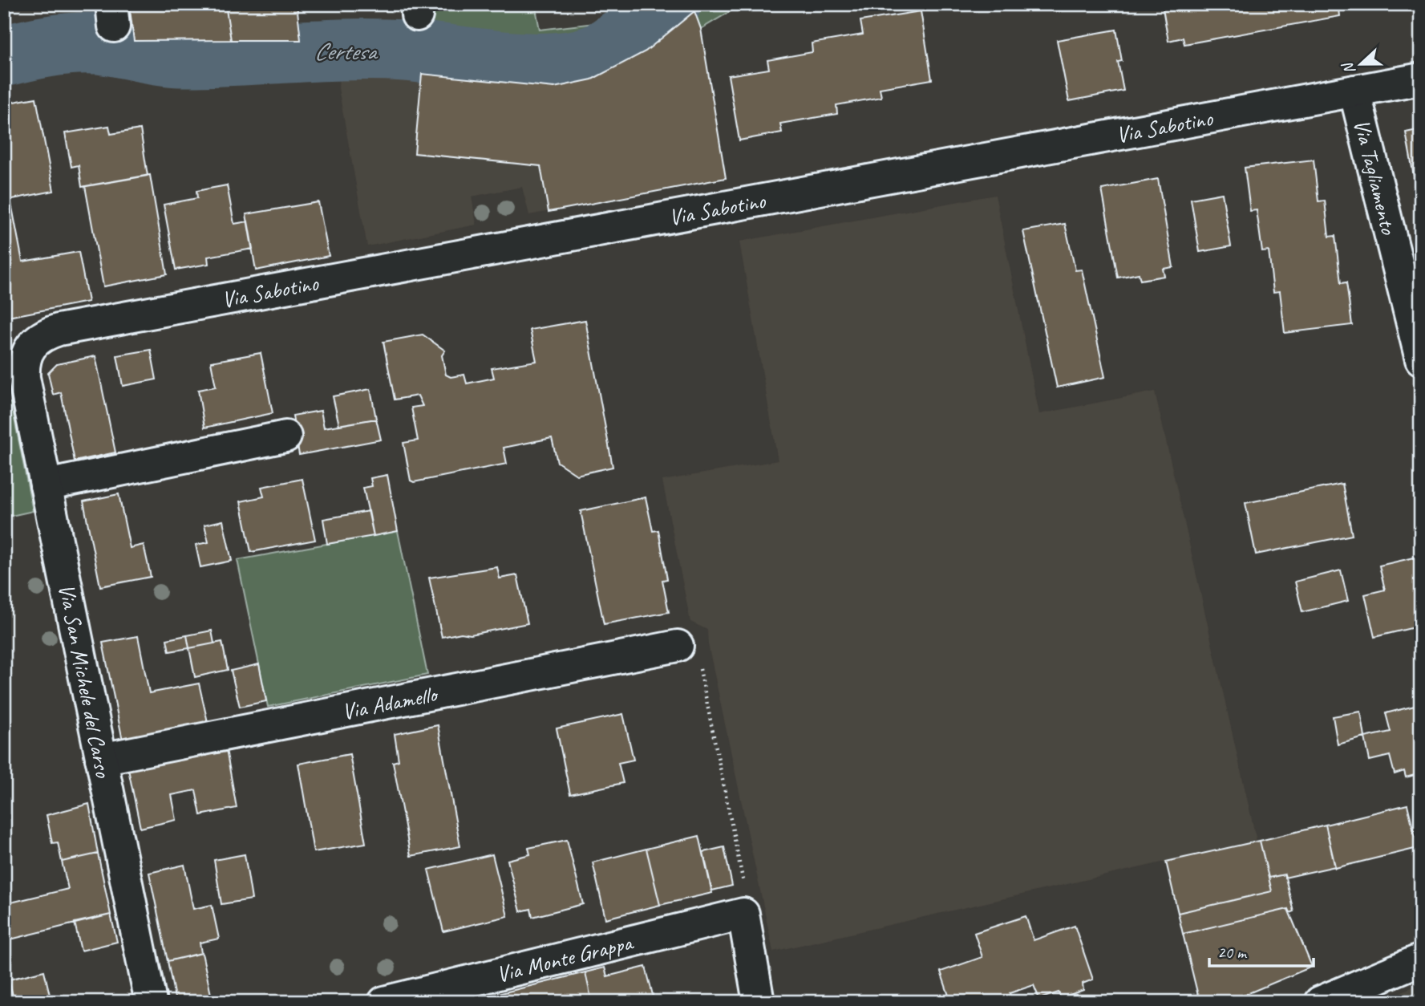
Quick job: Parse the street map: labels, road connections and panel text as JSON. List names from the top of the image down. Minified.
{"streets":{"street":["Via Sabotino","Via Tagliamento","Via San Michele del Carso","Via Adamello","Via Monte Grappa"]},"crossings":[["Via Sabotino","Via Tagliamento"],["Via Sabotino","Via San Michele del Carso"],["Via San Michele del Carso","Via Adamello"]],"water":["Certesa"],"scale_bar":"20 m","north":"left"}
